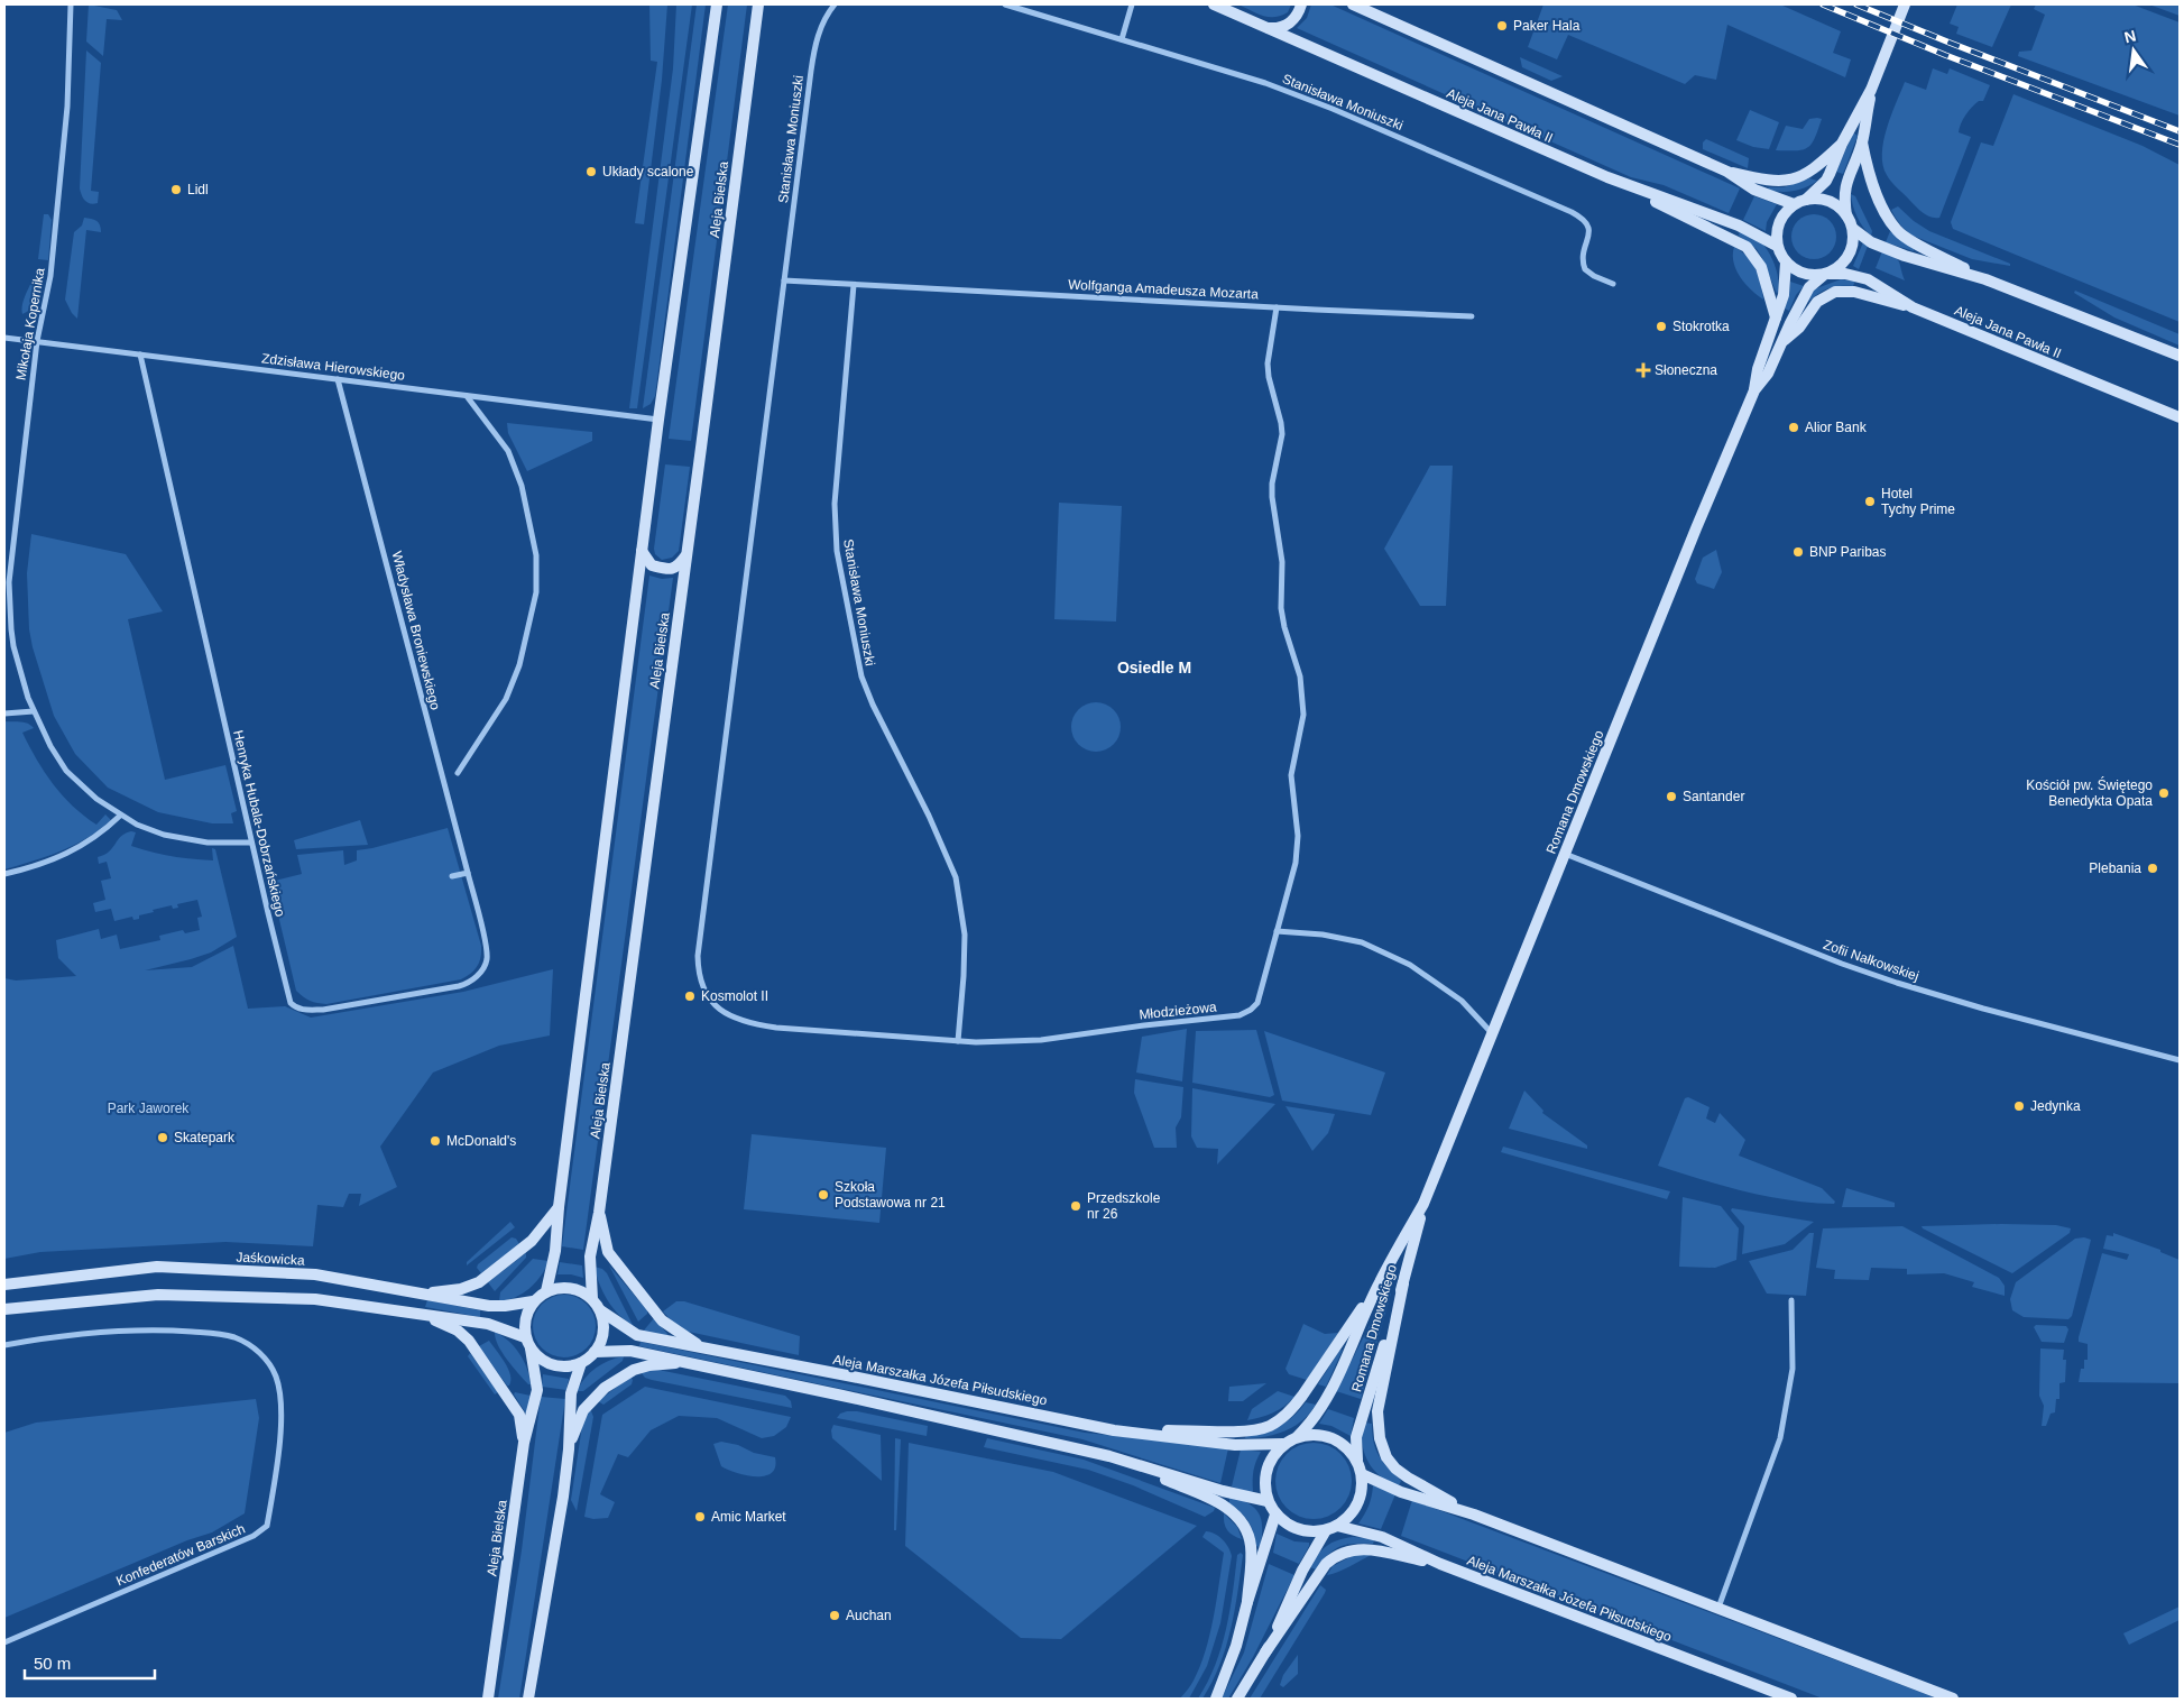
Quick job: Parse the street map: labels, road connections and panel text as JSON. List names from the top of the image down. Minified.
{"streets":{"street":["Stanisława Moniuszki","Aleja Jana Pawła II","Aleja Bielska","Wolfganga Amadeusza Mozarta","Mikołaja Kopernika","Zdzisława Hierowskiego","Władysława Broniewskiego","Romana Dmowskiego","Henryka Hubala-Dobrzańskiego","Zofii Nałkowskiej","Młodzieżowa","Jaśkowicka","Aleja Marszałka Józefa Piłsudskiego","Konfederatów Barskich"]},"crossings":[["Stanisława Moniuszki","Wolfganga Amadeusza Mozarta"],["Stanisława Moniuszki","Młodzieżowa"],["Aleja Jana Pawła II","Romana Dmowskiego"],["Aleja Bielska","Zdzisława Hierowskiego"],["Aleja Bielska","Jaśkowicka"],["Aleja Bielska","Aleja Marszałka Józefa Piłsudskiego"],["Wolfganga Amadeusza Mozarta","Młodzieżowa"],["Mikołaja Kopernika","Zdzisława Hierowskiego"],["Mikołaja Kopernika","Henryka Hubala-Dobrzańskiego"],["Zdzisława Hierowskiego","Władysława Broniewskiego"],["Zdzisława Hierowskiego","Henryka Hubala-Dobrzańskiego"],["Władysława Broniewskiego","Henryka Hubala-Dobrzańskiego"],["Romana Dmowskiego","Zofii Nałkowskiej"],["Romana Dmowskiego","Aleja Marszałka Józefa Piłsudskiego"],["Jaśkowicka","Aleja Marszałka Józefa Piłsudskiego"]],"districts":["Osiedle M"],"parks":["Park Jaworek"],"places":{"other":["Paker Hala","Układy scalone","Lidl","Stokrotka","Alior Bank","Hotel Tychy Prime","BNP Paribas","Kościół pw. Świętego Benedykta Opata","Santander","Plebania","Kosmolot II","Jedynka","Skatepark","McDonald's","Szkoła Podstawowa nr 21","Przedszkole nr 26","Amic Market","Auchan"],"health":["Słoneczna"]},"scale_bar":"50 m","north":"top"}
